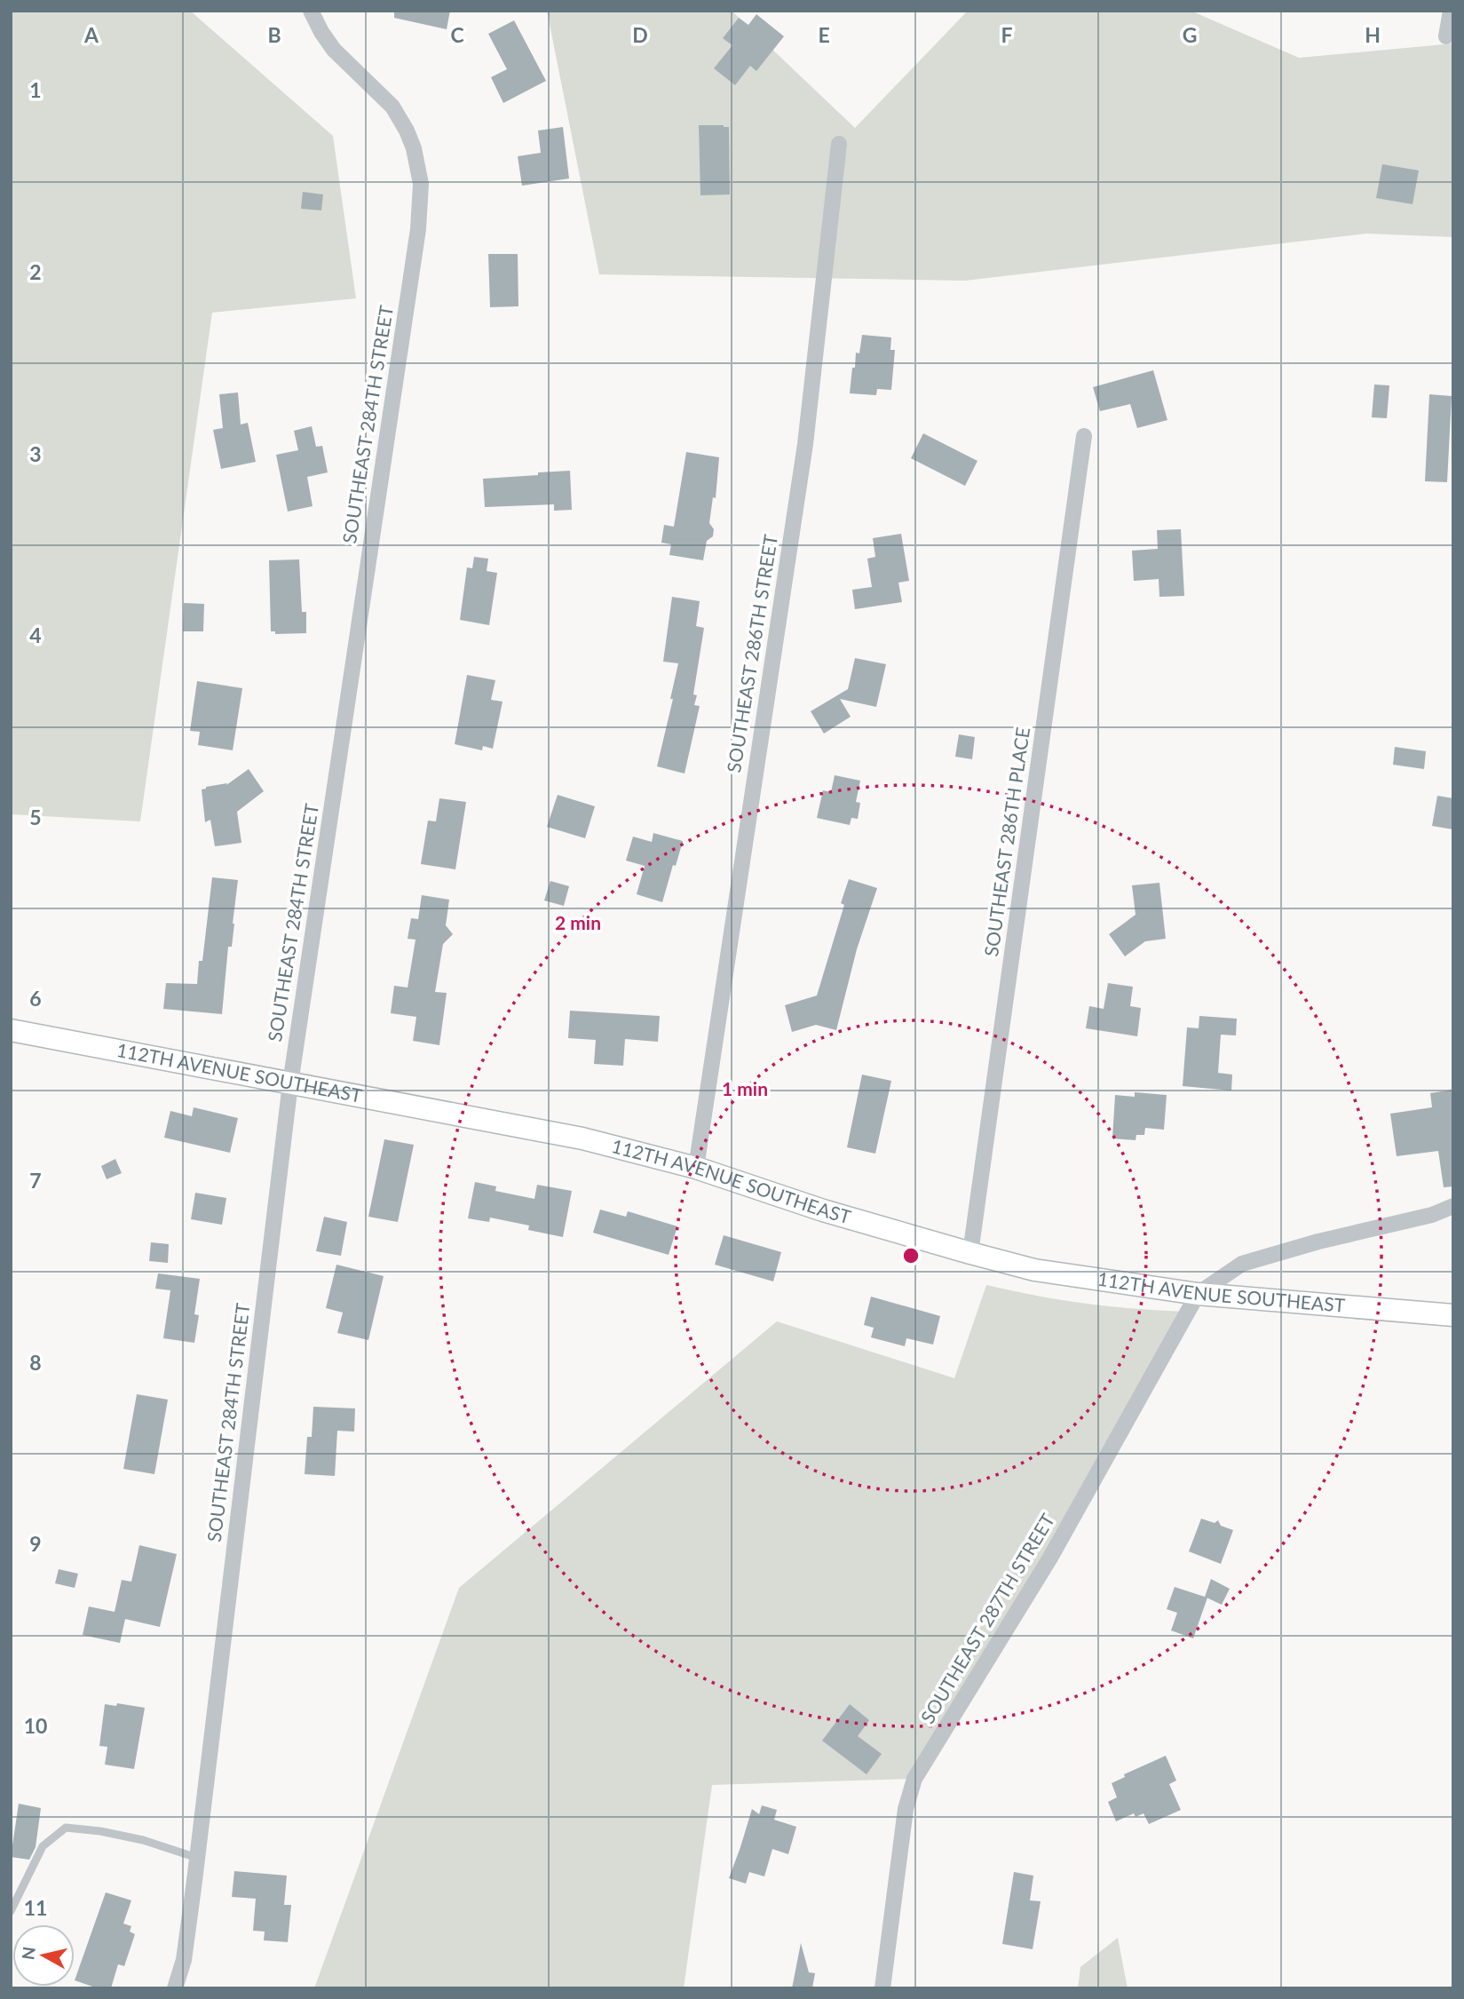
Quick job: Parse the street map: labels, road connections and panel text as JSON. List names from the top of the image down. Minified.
{"streets":{"street":["SOUTHEAST 284TH STREET","SOUTHEAST 286TH STREET","SOUTHEAST 286TH PLACE","112TH AVENUE SOUTHEAST","SOUTHEAST 287TH STREET"]},"crossings":[["SOUTHEAST 284TH STREET","112TH AVENUE SOUTHEAST"],["SOUTHEAST 286TH STREET","112TH AVENUE SOUTHEAST"],["SOUTHEAST 286TH PLACE","112TH AVENUE SOUTHEAST"],["112TH AVENUE SOUTHEAST","SOUTHEAST 287TH STREET"]],"north":"left","grid":{"columns":["A","B","C","D","E","F","G","H"],"rows":["1","2","3","4","5","6","7","8","9","10","11"]},"rings":["2 min","1 min"]}
